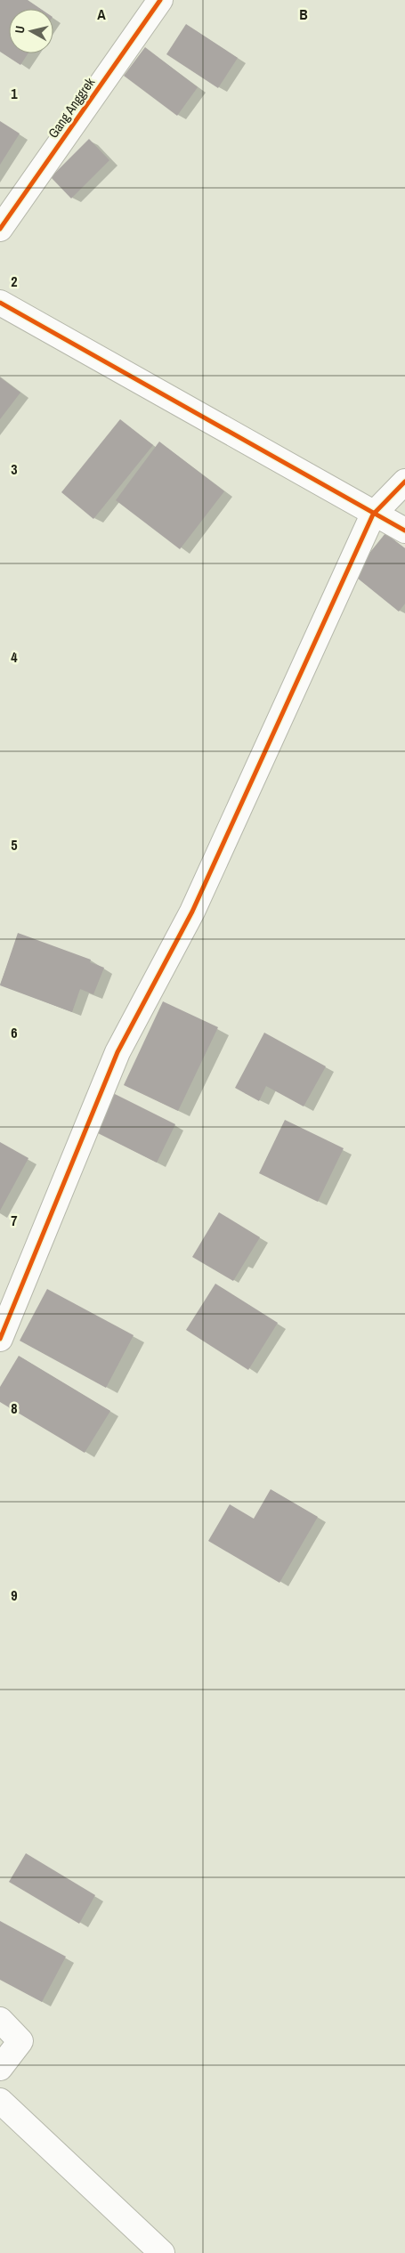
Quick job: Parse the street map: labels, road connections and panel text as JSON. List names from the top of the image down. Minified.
{"streets":{"street":["Gang Anggrek"]},"north":"left","grid":{"columns":["A","B"],"rows":["1","2","3","4","5","6","7","8","9"]}}
